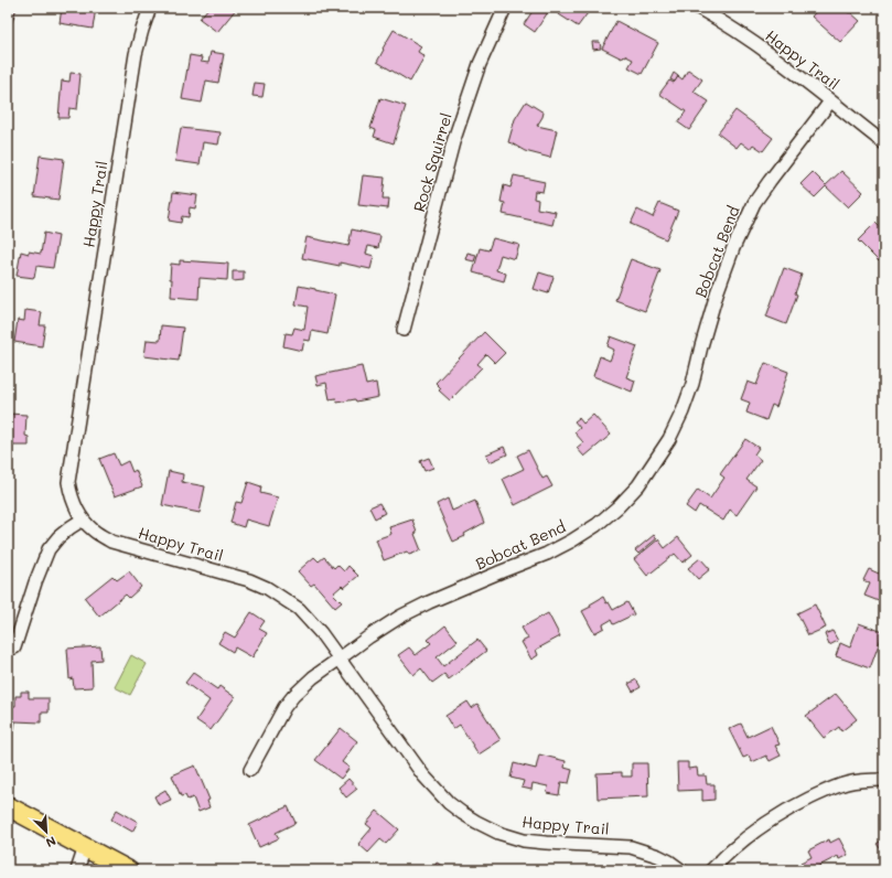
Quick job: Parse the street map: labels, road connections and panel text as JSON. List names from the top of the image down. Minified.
{"streets":{"street":["Happy Trail","Rock Squirrel","Bobcat Bend"]},"crossings":[["Happy Trail","Bobcat Bend"]],"north":"bottom right"}
